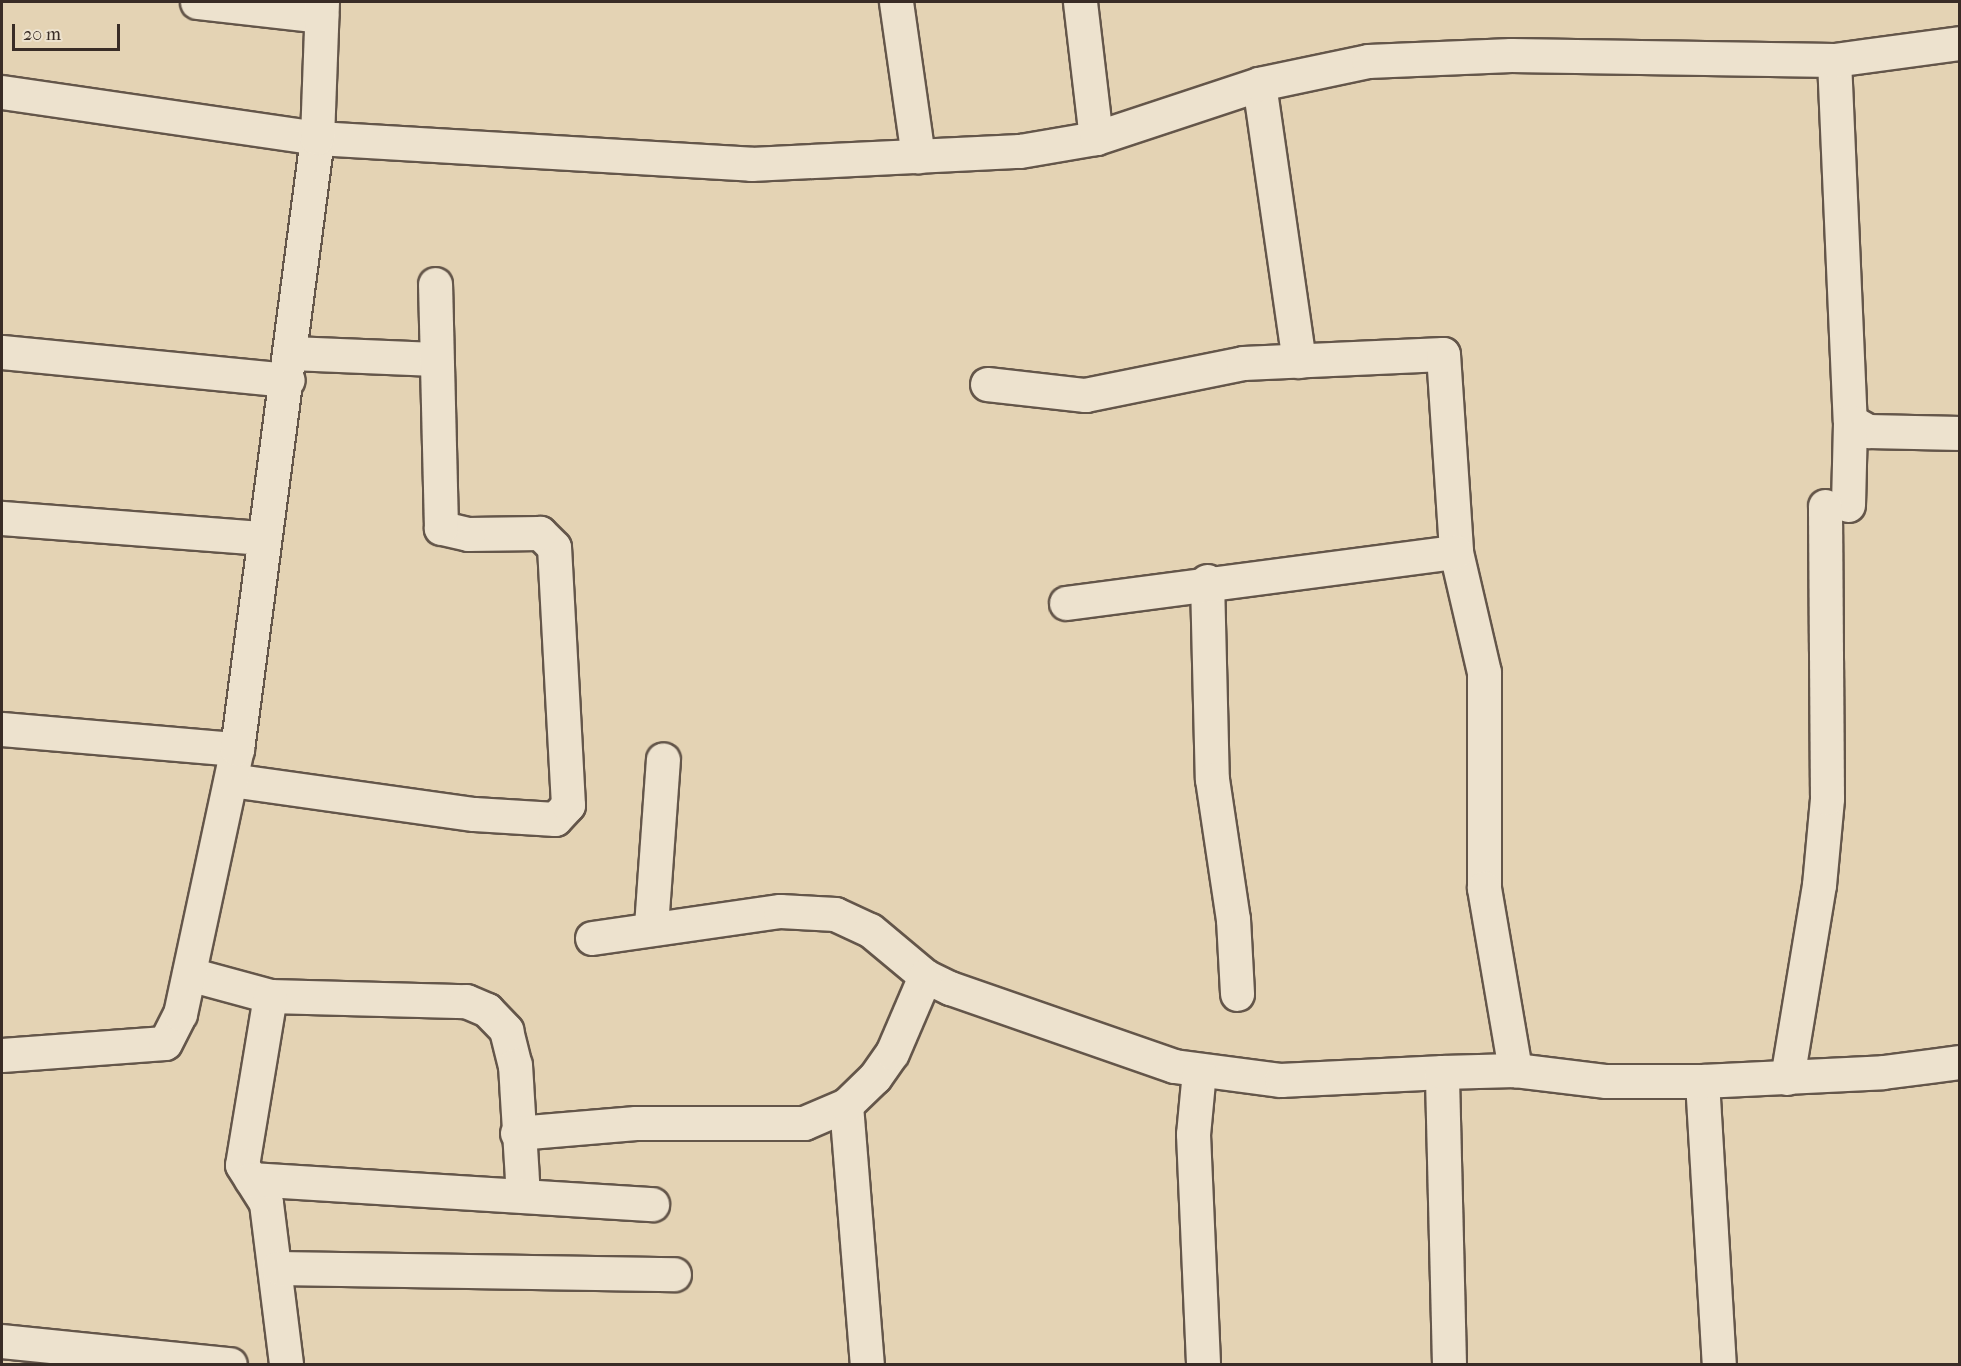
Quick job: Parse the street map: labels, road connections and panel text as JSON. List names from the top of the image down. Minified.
{"scale_bar":"20 m"}
